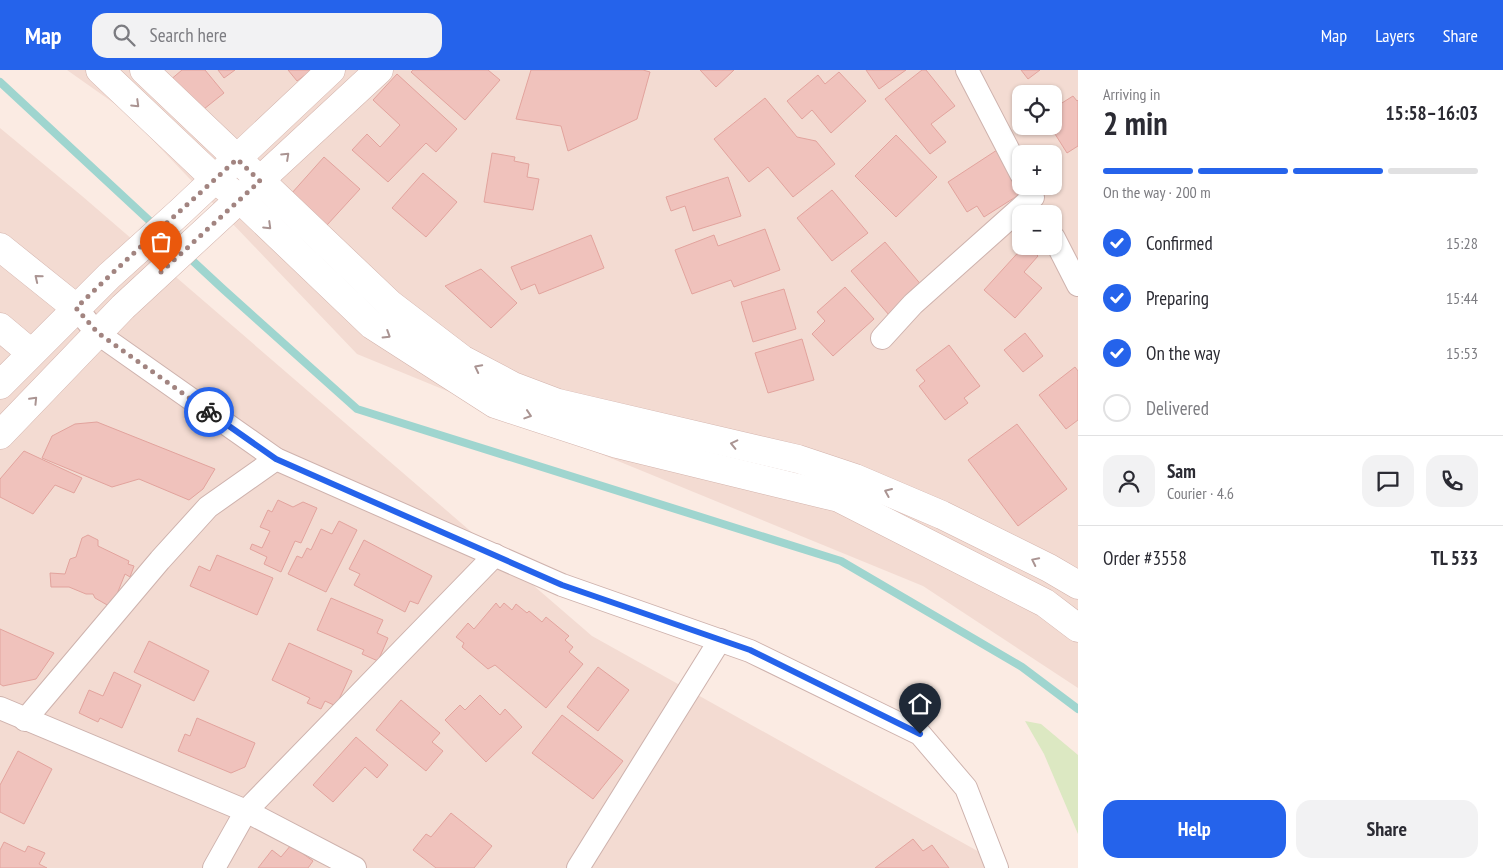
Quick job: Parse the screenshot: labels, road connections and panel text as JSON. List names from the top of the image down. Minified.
{"page":{"header":"Map","search":"Search here","nav":["Map","Layers","Share"],"heading":["2 min","Arriving in","15:58–16:03"],"panel":["Sam","Courier · 4.6","Order #3558","TL 533"],"map_buttons":["+","−"],"bar":"On the way · 200 m","list":[["Confirmed","15:28"],["Preparing","15:44"],["On the way","15:53"],"Delivered"],"buttons":["Help","Share"]}}
